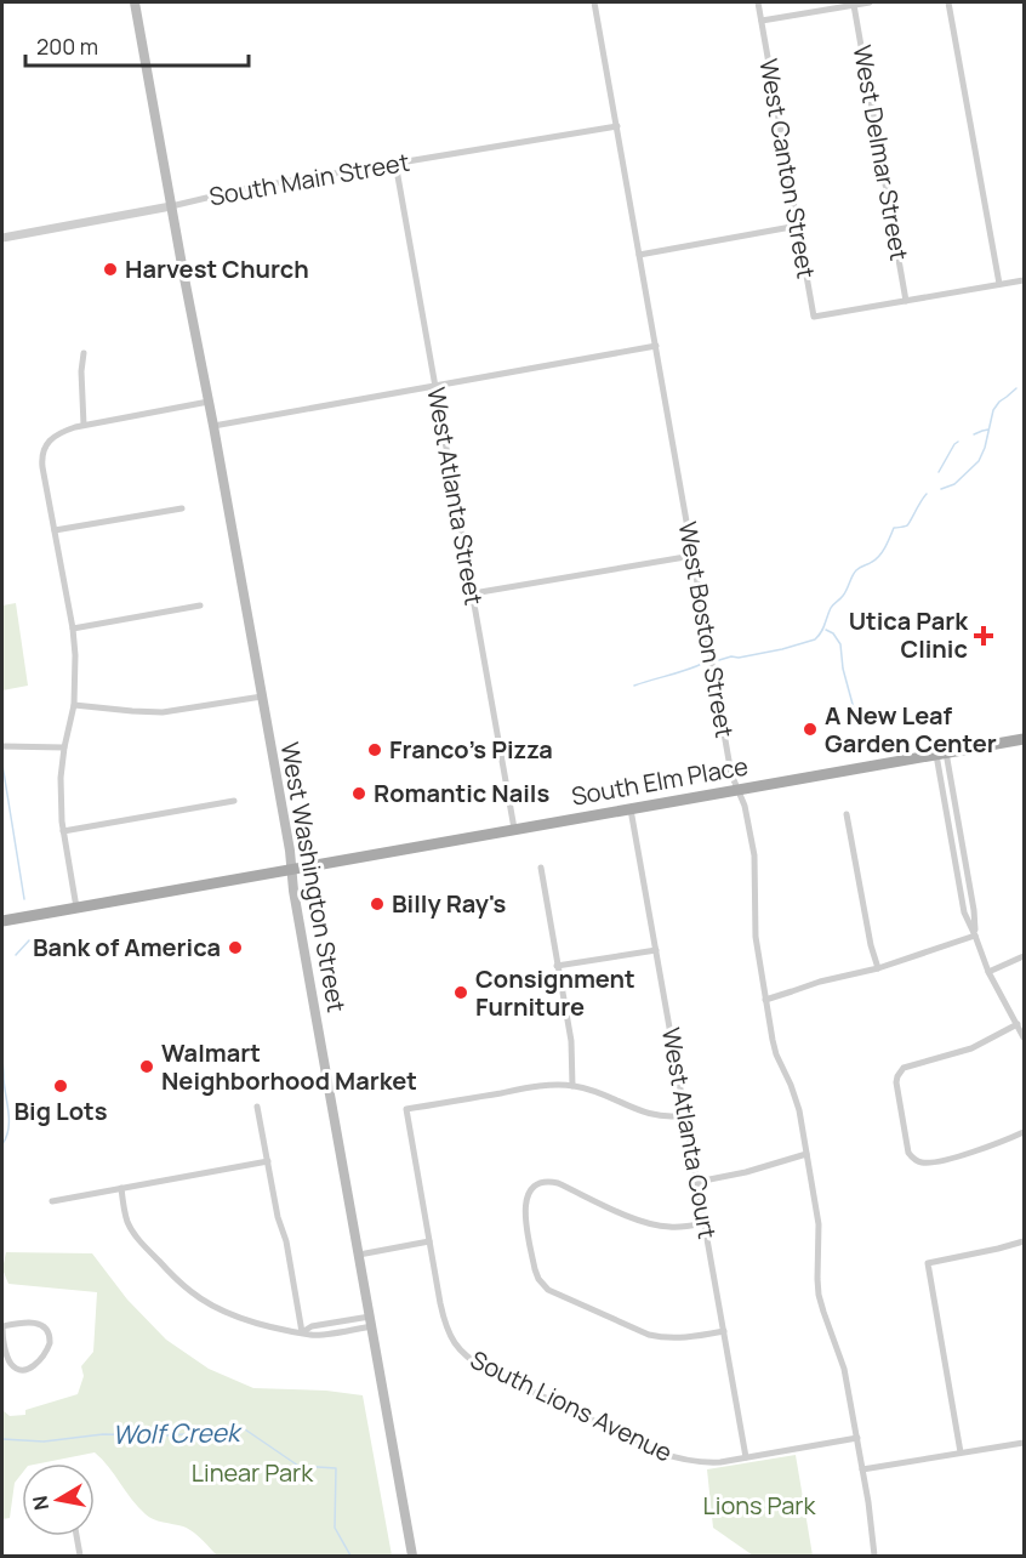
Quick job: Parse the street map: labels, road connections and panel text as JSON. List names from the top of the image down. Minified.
{"streets":{"main road":["South Elm Place","West Washington Street"],"street":["West Delmar Street","West Canton Street","South Main Street","West Atlanta Street","West Boston Street","West Atlanta Court","South Lions Avenue"]},"crossings":[["West Delmar Street","West Canton Street"],["South Main Street","West Atlanta Street"],["South Main Street","West Boston Street"],["South Main Street","West Washington Street"],["West Atlanta Street","South Elm Place"],["West Boston Street","South Elm Place"],["West Boston Street","South Lions Avenue"],["South Elm Place","West Washington Street"],["South Elm Place","West Atlanta Court"],["West Atlanta Court","South Lions Avenue"]],"water":["Wolf Creek"],"parks":["Linear Park","Lions Park"],"places":{"other":["Harvest Church","A New Leaf Garden Center","Franco's Pizza","Romantic Nails","Billy Ray's","Bank of America","Consignment Furniture","Walmart Neighborhood Market","Big Lots"],"health":["Utica Park Clinic"]},"scale_bar":"200 m","north":"left"}
